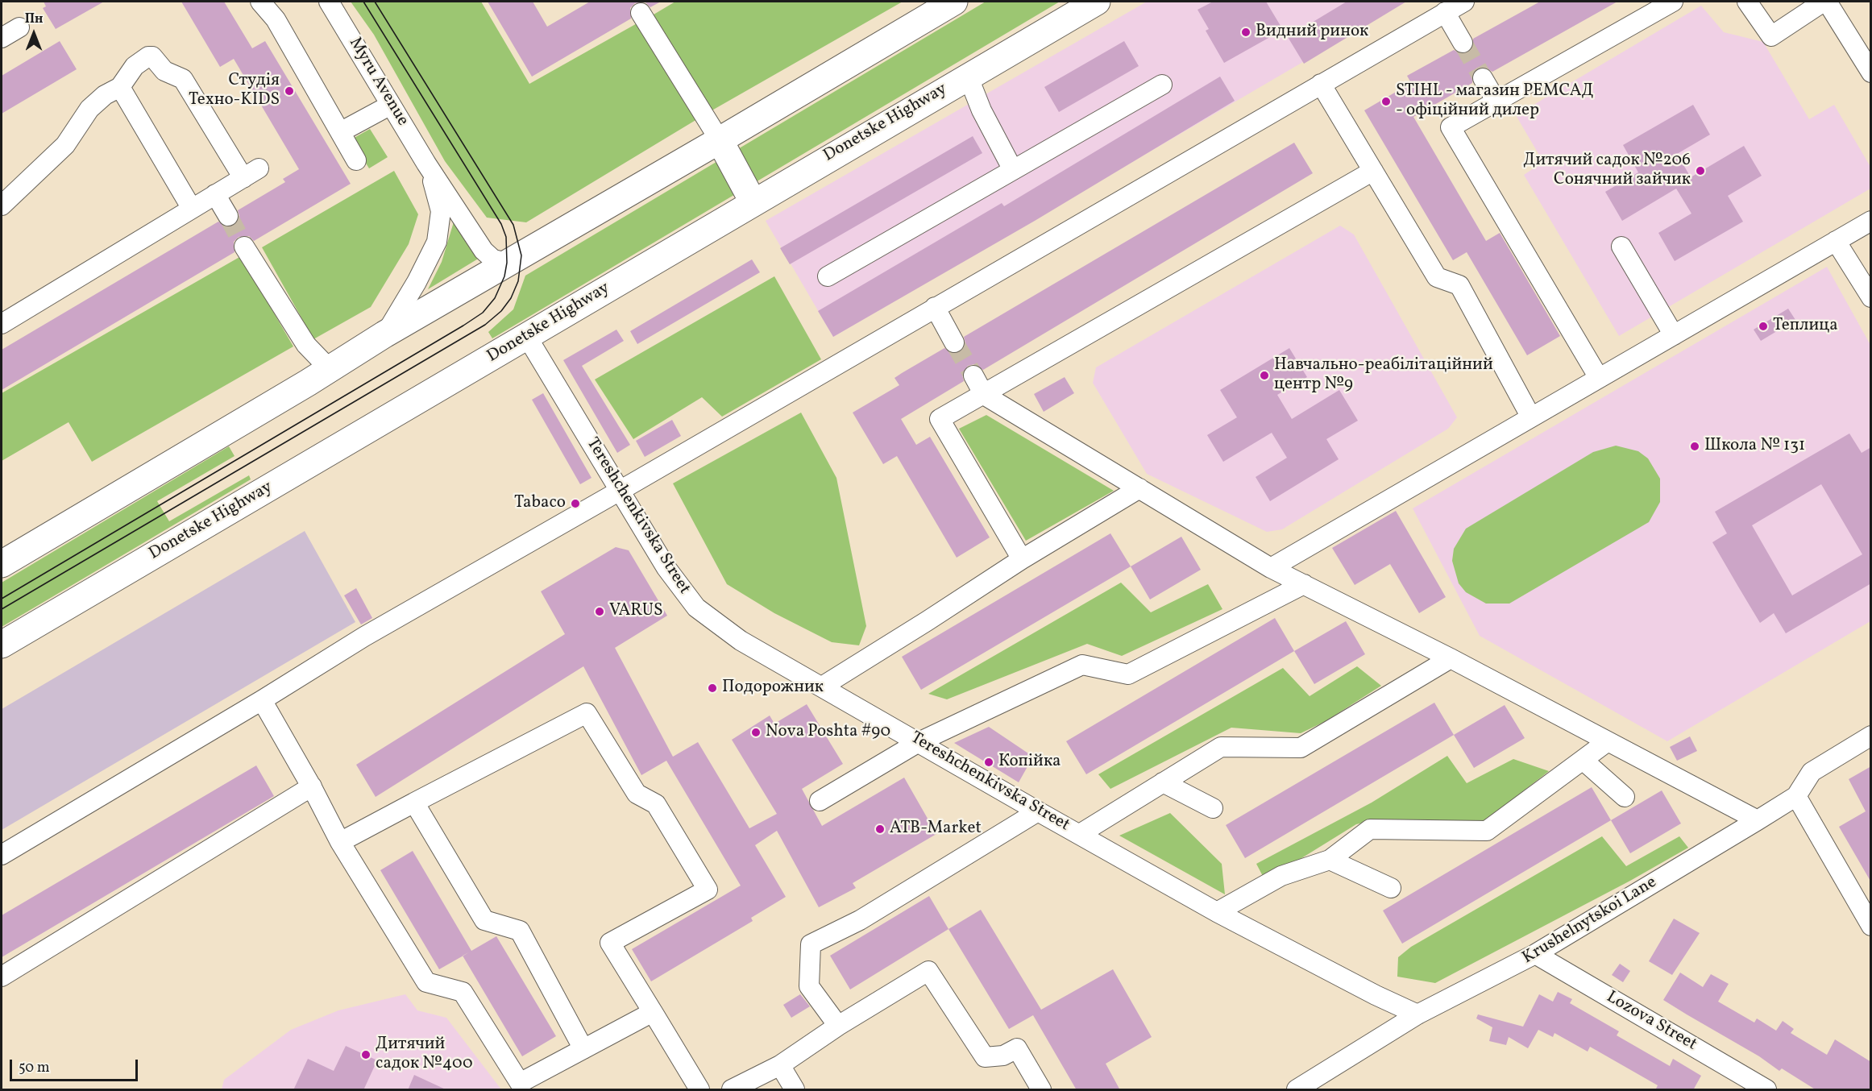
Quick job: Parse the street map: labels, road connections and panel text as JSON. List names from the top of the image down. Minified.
{"streets":{"highway":["Donetske Highway"],"street":["Myru Avenue","Tereshchenkivska Street","Krushelnytskoi Lane","Lozova Street"]},"crossings":[["Donetske Highway","Tereshchenkivska Street"],["Tereshchenkivska Street","Krushelnytskoi Lane"],["Krushelnytskoi Lane","Lozova Street"]],"places":["Видний ринок","Студія Техно-KIDS","STIHL - магазин РЕМСАД - офіційний дилер","Дитячий садок №206 Сонячний зайчик","Теплица","Навчально-реабілітаційний центр №9","Школа № 131","Tabaco","VARUS","Подорожник","Nova Poshta #90","Копійка","ATB-Market","Дитячий садок №400"],"scale_bar":"50 m","north":"top"}
